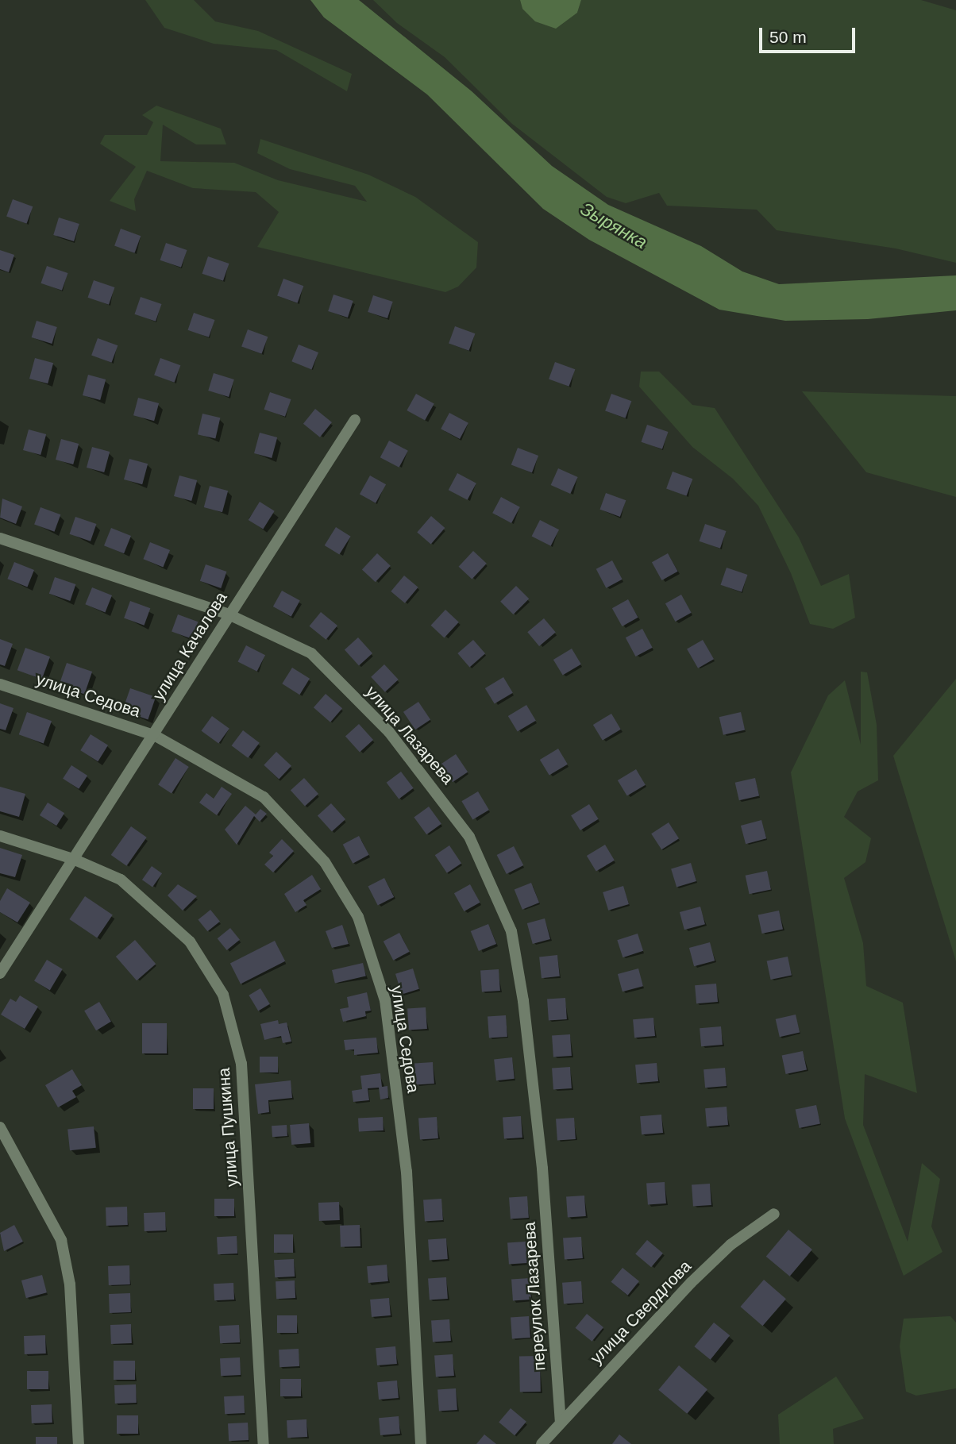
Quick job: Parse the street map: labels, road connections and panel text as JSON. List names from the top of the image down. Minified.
{"streets":{"street":["улица Качалова","улица Седова","улица Лазарева","улица Пушкина","переулок Лазарева","улица Свердлова"]},"crossings":[["улица Качалова","улица Седова"],["улица Качалова","улица Лазарева"],["улица Качалова","улица Пушкина"],["улица Лазарева","переулок Лазарева"],["переулок Лазарева","улица Свердлова"]],"water":["Зырянка"],"scale_bar":"50 m"}
